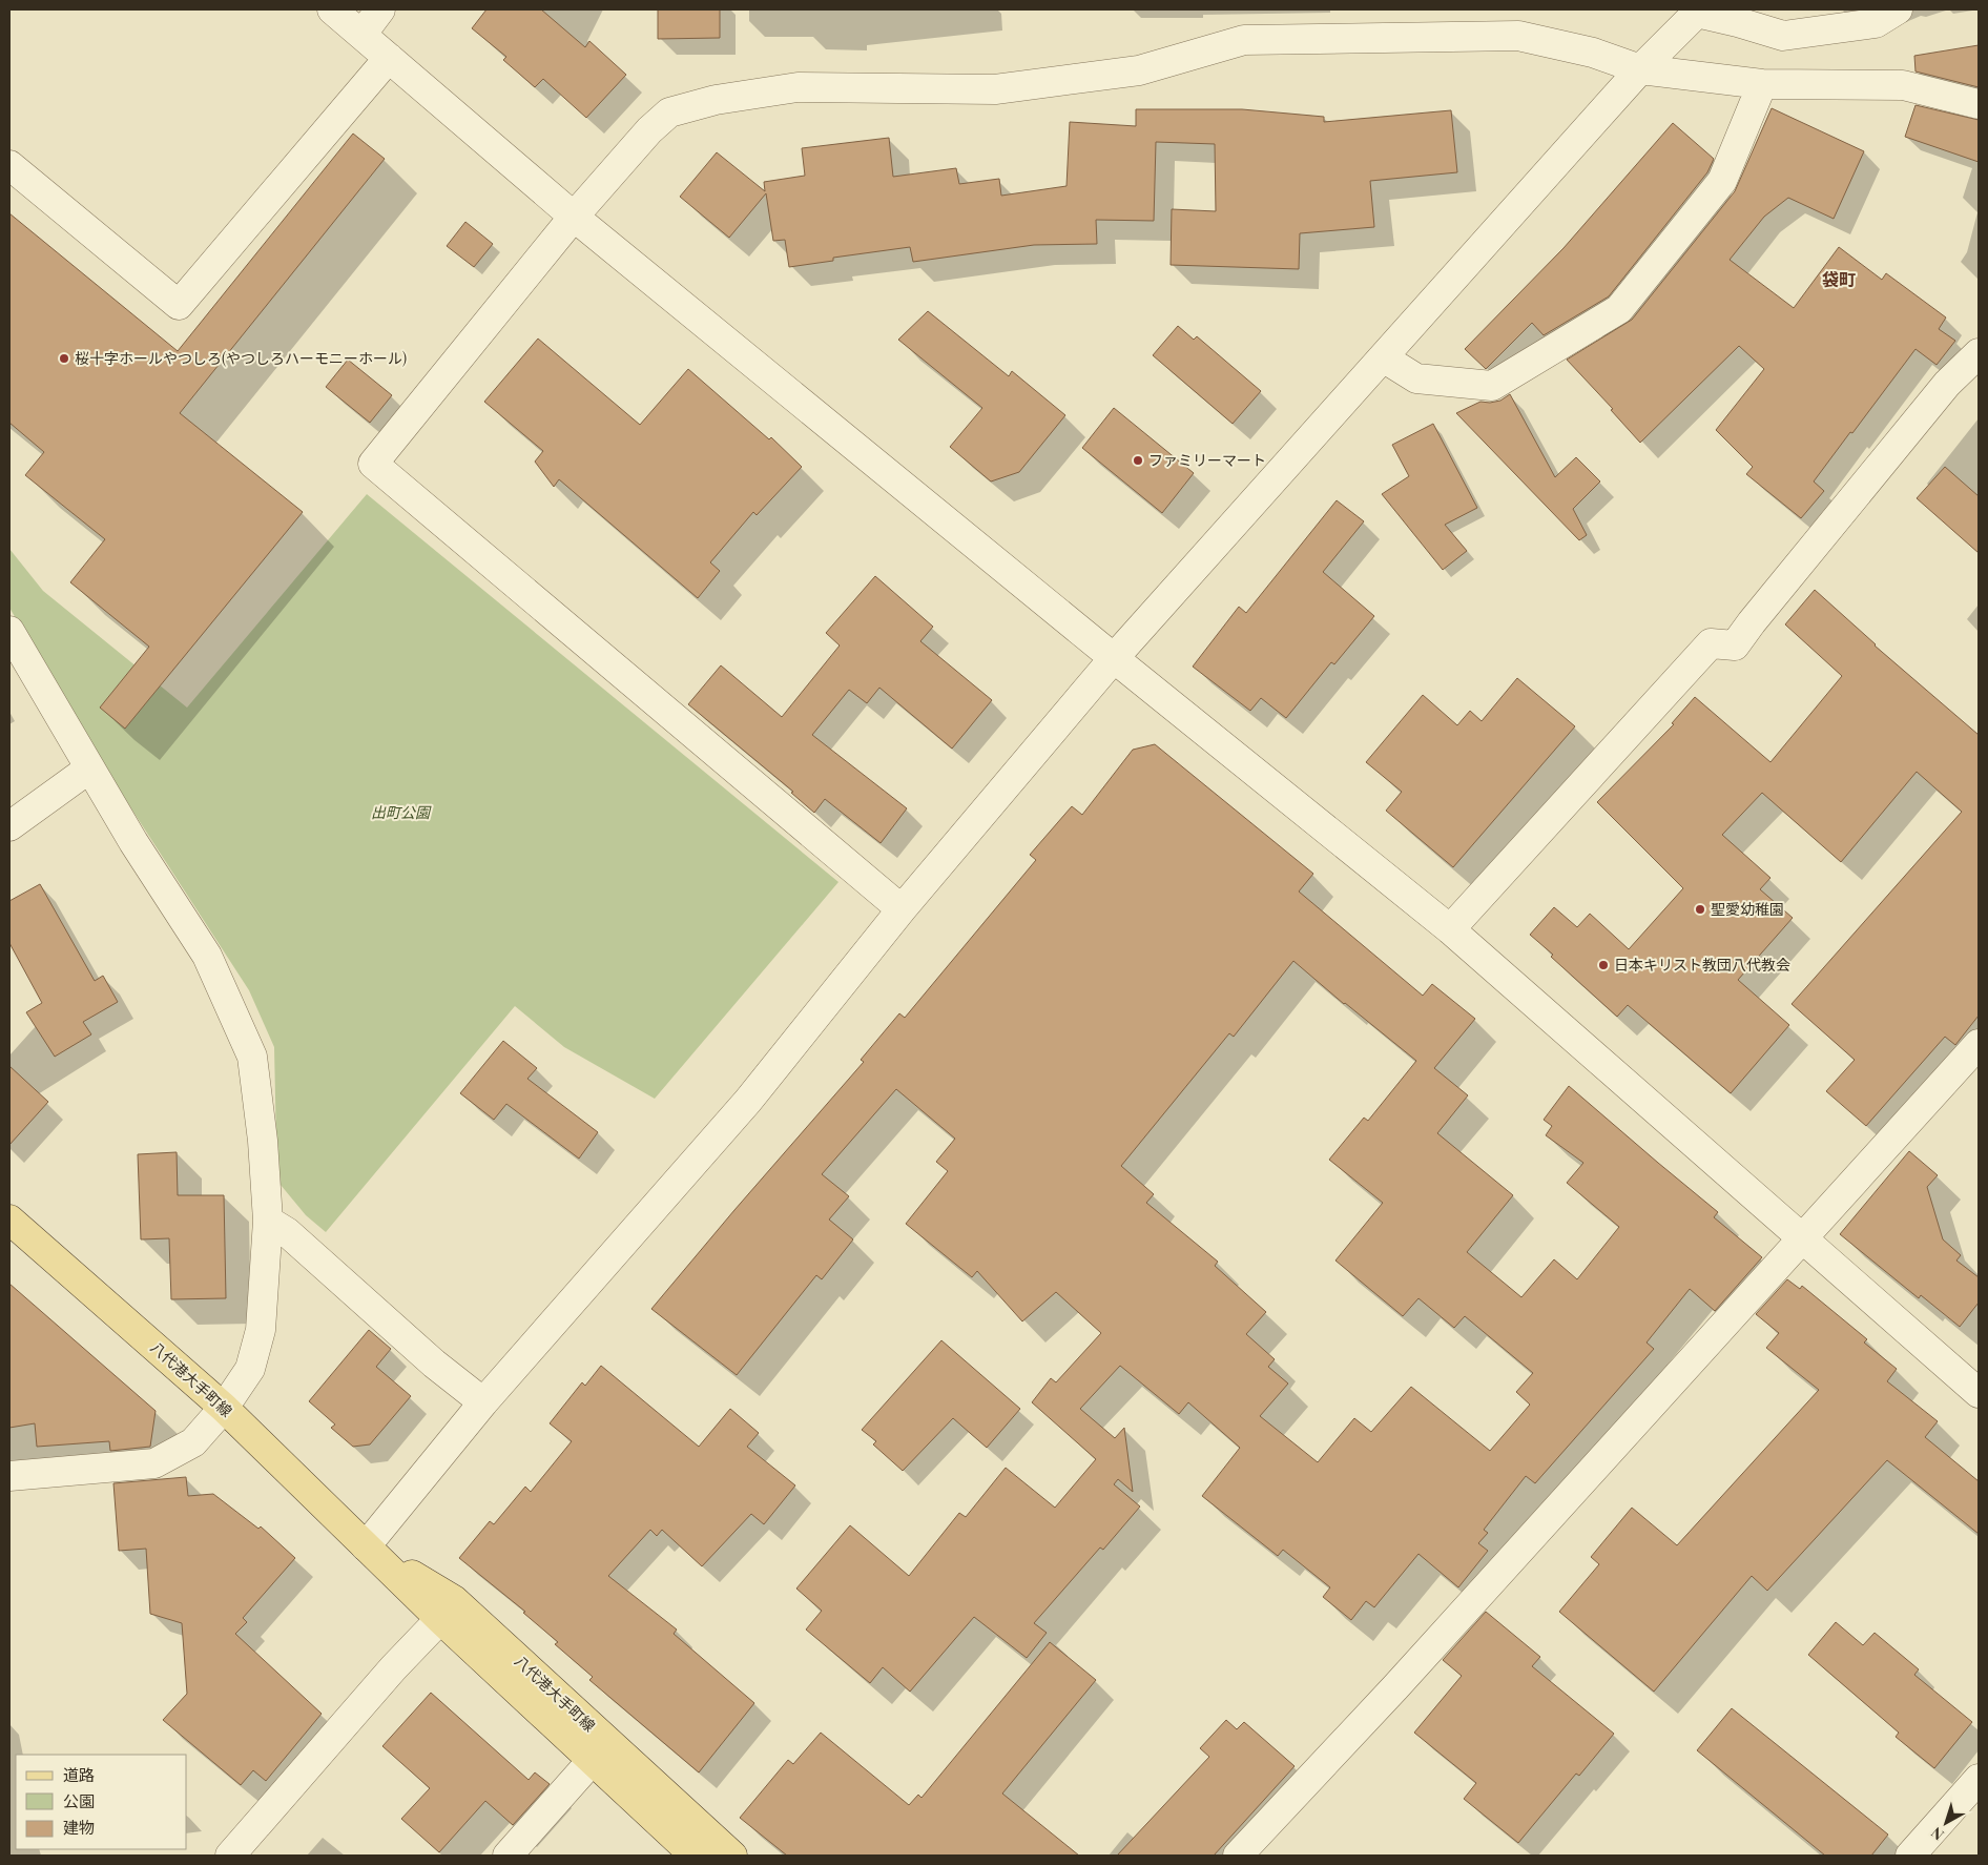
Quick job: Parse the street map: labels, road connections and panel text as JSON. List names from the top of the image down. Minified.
{"streets":{"main road":["八代港大手町線"]},"districts":["袋町"],"parks":["出町公園"],"places":["桜十字ホールやつしろ(やつしろハーモニーホール)","ファミリーマート","聖愛幼稚園","日本キリスト教団八代教会"],"legend":["道路","公園","建物"],"north":"bottom left"}
